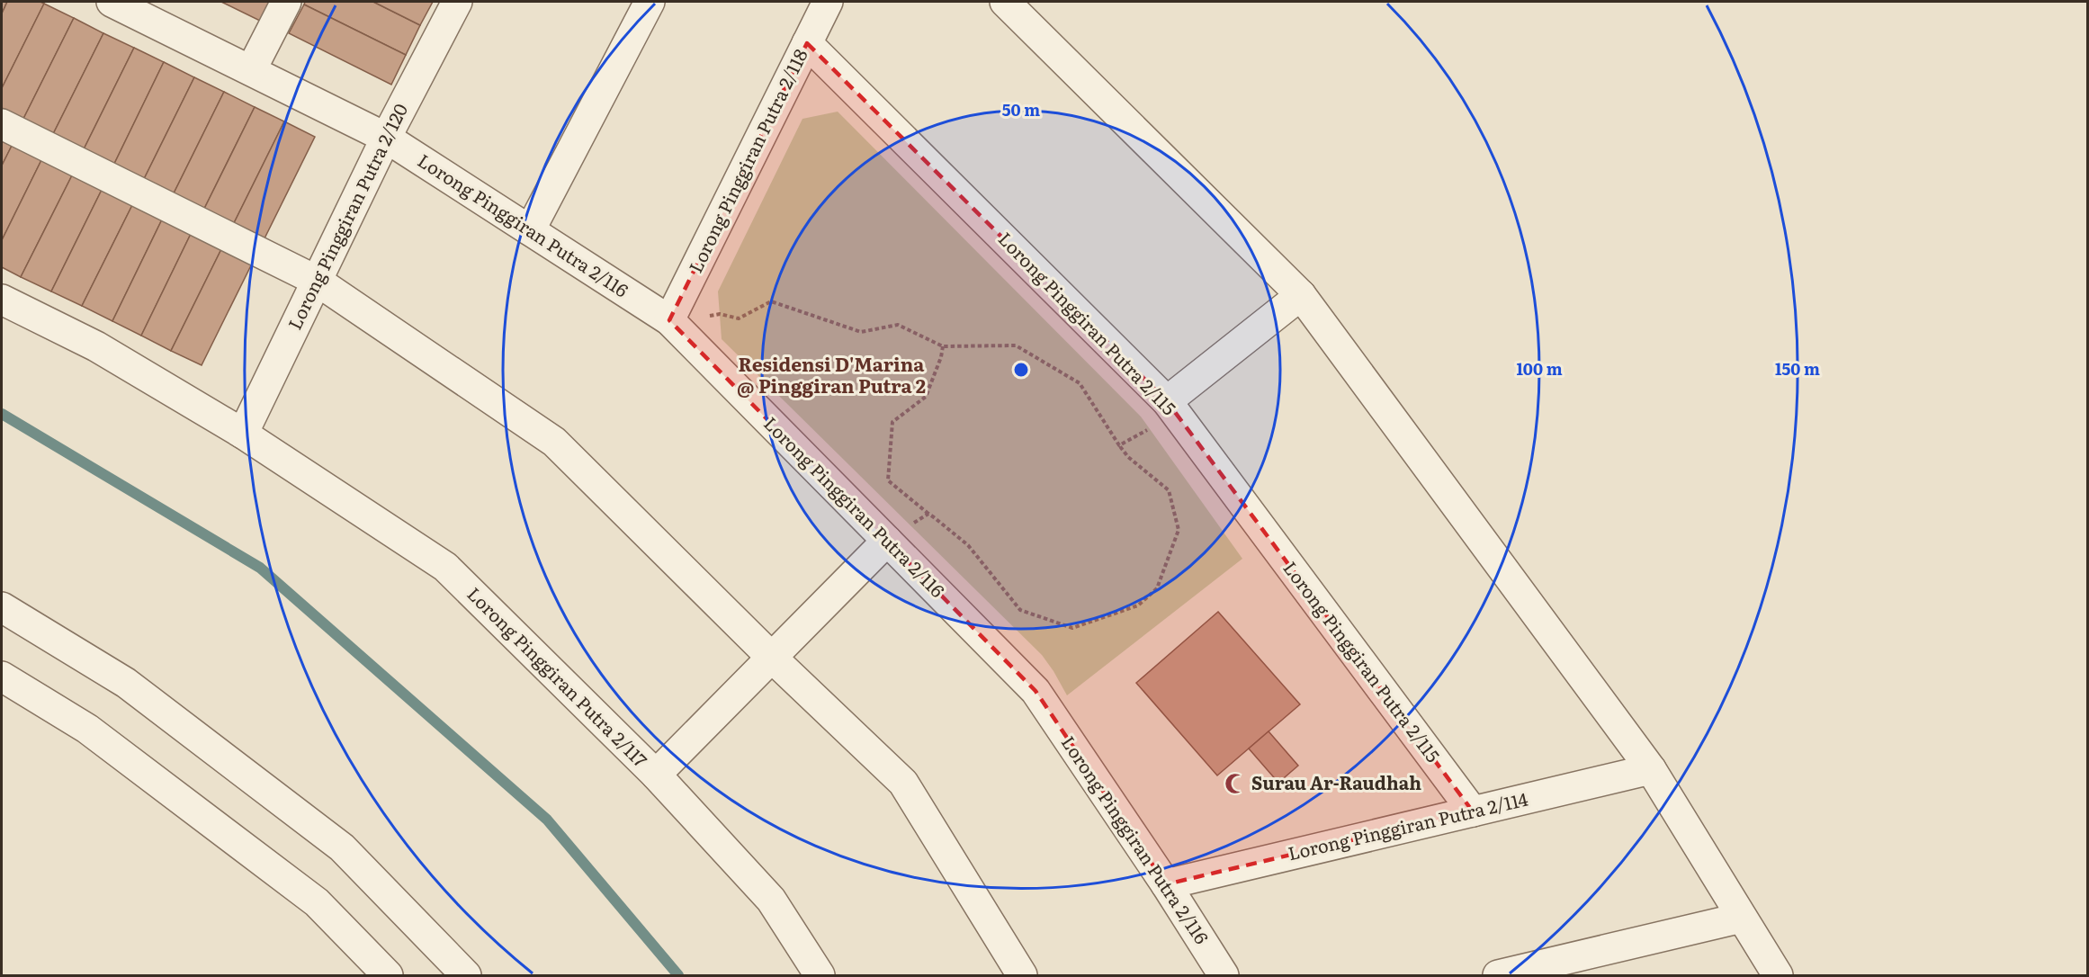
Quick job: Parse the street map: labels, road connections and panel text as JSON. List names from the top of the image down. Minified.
{"streets":{"street":["Lorong Pinggiran Putra 2/118","Lorong Pinggiran Putra 2/120","Lorong Pinggiran Putra 2/116","Lorong Pinggiran Putra 2/115","Lorong Pinggiran Putra 2/117","Lorong Pinggiran Putra 2/114"]},"crossings":[["Lorong Pinggiran Putra 2/118","Lorong Pinggiran Putra 2/116"],["Lorong Pinggiran Putra 2/118","Lorong Pinggiran Putra 2/115"],["Lorong Pinggiran Putra 2/120","Lorong Pinggiran Putra 2/116"],["Lorong Pinggiran Putra 2/120","Lorong Pinggiran Putra 2/117"],["Lorong Pinggiran Putra 2/116","Lorong Pinggiran Putra 2/114"],["Lorong Pinggiran Putra 2/115","Lorong Pinggiran Putra 2/114"]],"districts":["Residensi D'Marina @ Pinggiran Putra 2"],"places":{"mosque":["Surau Ar-Raudhah"]},"rings":["50 m","100 m","150 m"]}
